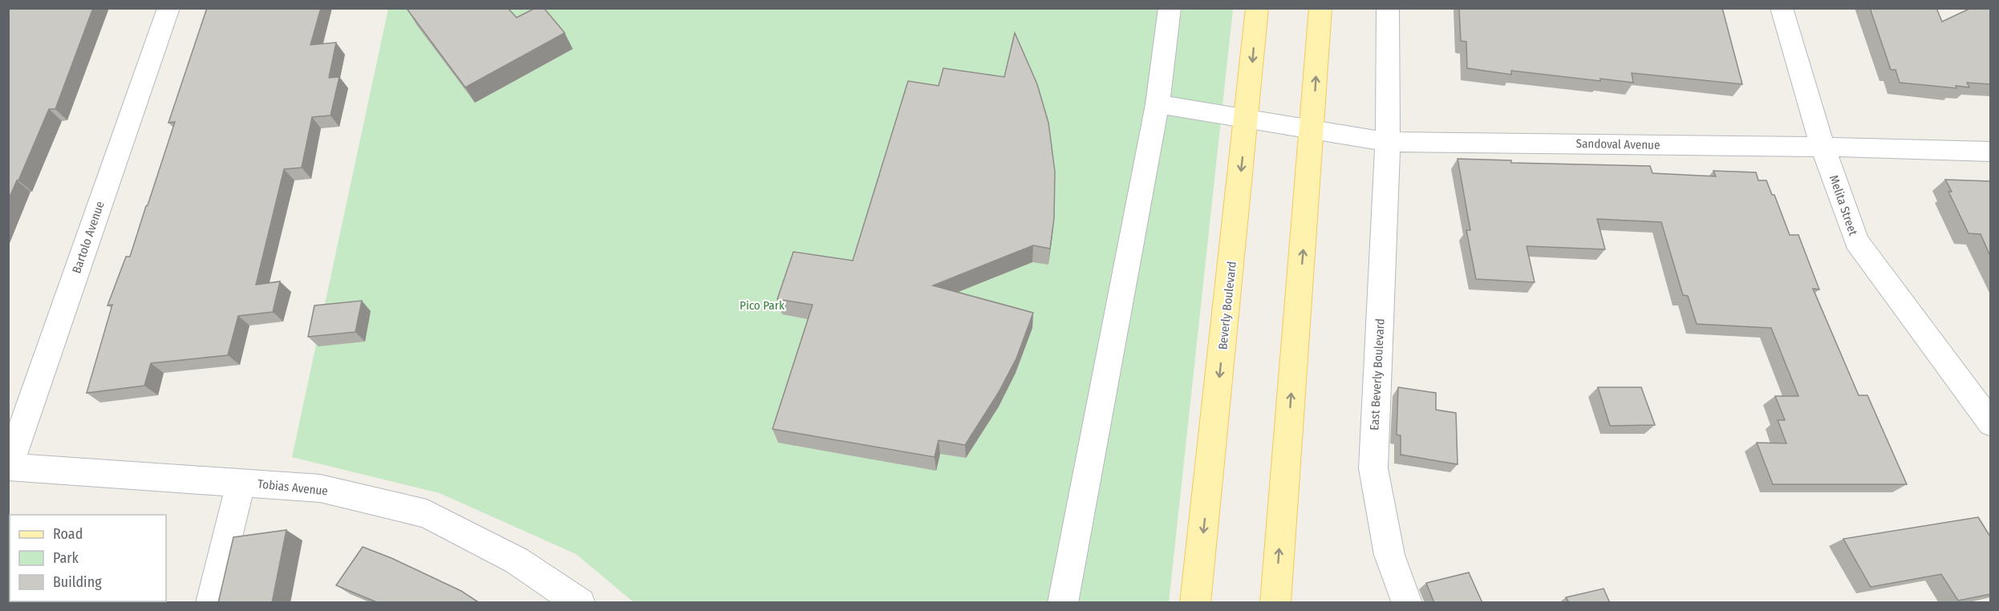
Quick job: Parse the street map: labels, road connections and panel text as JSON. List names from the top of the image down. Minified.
{"streets":{"main road":["Beverly Boulevard"],"street":["Sandoval Avenue","Melita Street","Bartolo Avenue","East Beverly Boulevard","Tobias Avenue"]},"crossings":[["Sandoval Avenue","Melita Street"],["Sandoval Avenue","Beverly Boulevard"],["Sandoval Avenue","East Beverly Boulevard"],["Bartolo Avenue","Tobias Avenue"]],"parks":["Pico Park"],"legend":["Road","Park","Building"]}
